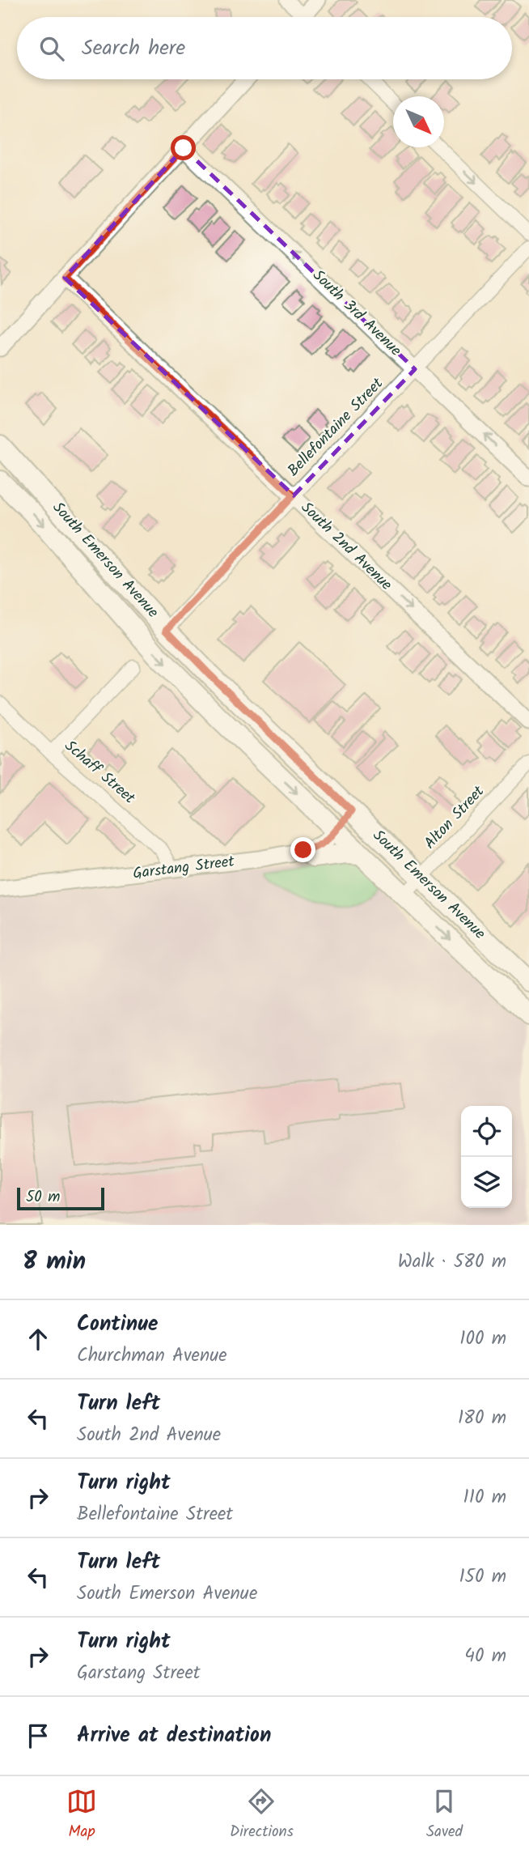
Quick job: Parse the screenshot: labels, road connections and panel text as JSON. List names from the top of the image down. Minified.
{"streets":{"main road":["South Emerson Avenue"],"street":["South 3rd Avenue","Bellefontaine Street","South 2nd Avenue","Schaff Street","Alton Street","Garstang Street"]},"crossings":[["South 3rd Avenue","Bellefontaine Street"],["Bellefontaine Street","South 2nd Avenue"],["Bellefontaine Street","South Emerson Avenue"],["South Emerson Avenue","Alton Street"],["South Emerson Avenue","Garstang Street"],["Schaff Street","Garstang Street"]],"one_way":["South 3rd Avenue","South 2nd Avenue"],"scale_bar":"50 m","north":"bottom right","page":{"search":"Search here","scale":"50 m","heading":["8 min","Walk · 580 m"],"list":[["Continue","Churchman Avenue","100 m"],["Turn left","South 2nd Avenue","180 m"],["Turn right","Bellefontaine Street","110 m"],["Turn left","South Emerson Avenue","150 m"],["Turn right","Garstang Street","40 m"],"Arrive at destination"],"nav":["Map","Directions","Saved"]}}
